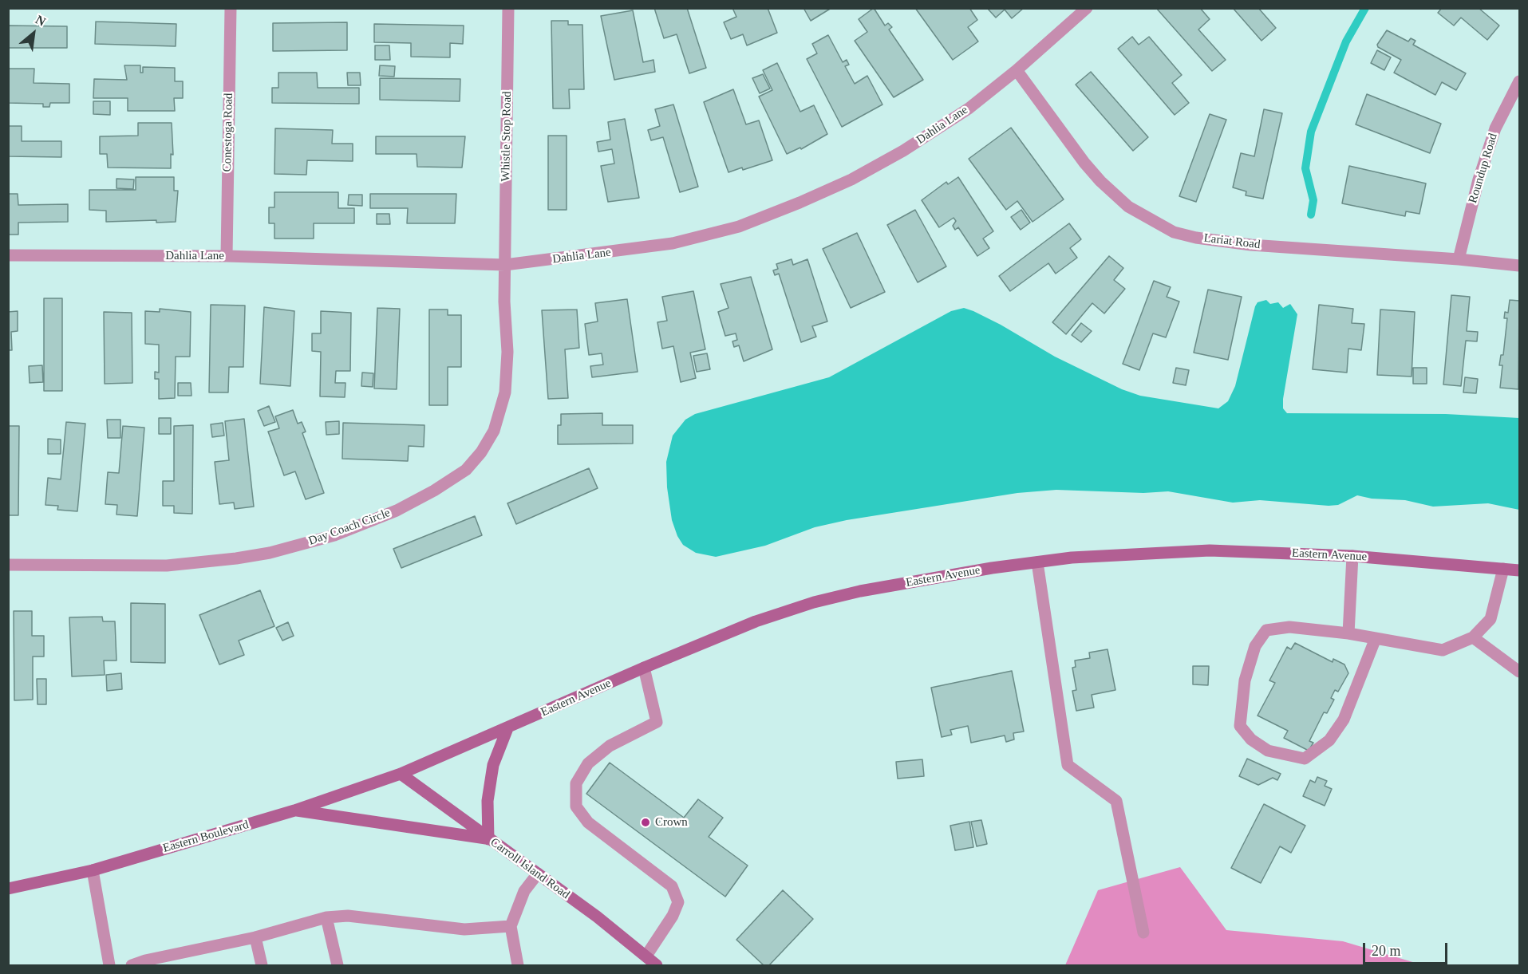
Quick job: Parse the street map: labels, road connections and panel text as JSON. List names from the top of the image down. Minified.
{"streets":{"main road":["Eastern Avenue","Eastern Boulevard","Carroll Island Road"],"street":["Dahlia Lane","Conestoga Road","Whistle Stop Road","Roundup Road","Lariat Road","Day Coach Circle"]},"crossings":[["Dahlia Lane","Conestoga Road"],["Dahlia Lane","Whistle Stop Road"],["Dahlia Lane","Lariat Road"],["Dahlia Lane","Day Coach Circle"],["Whistle Stop Road","Day Coach Circle"],["Roundup Road","Lariat Road"],["Eastern Avenue","Eastern Boulevard"],["Eastern Avenue","Carroll Island Road"],["Eastern Boulevard","Carroll Island Road"]],"places":["Crown"],"scale_bar":"20 m","north":"top right"}
